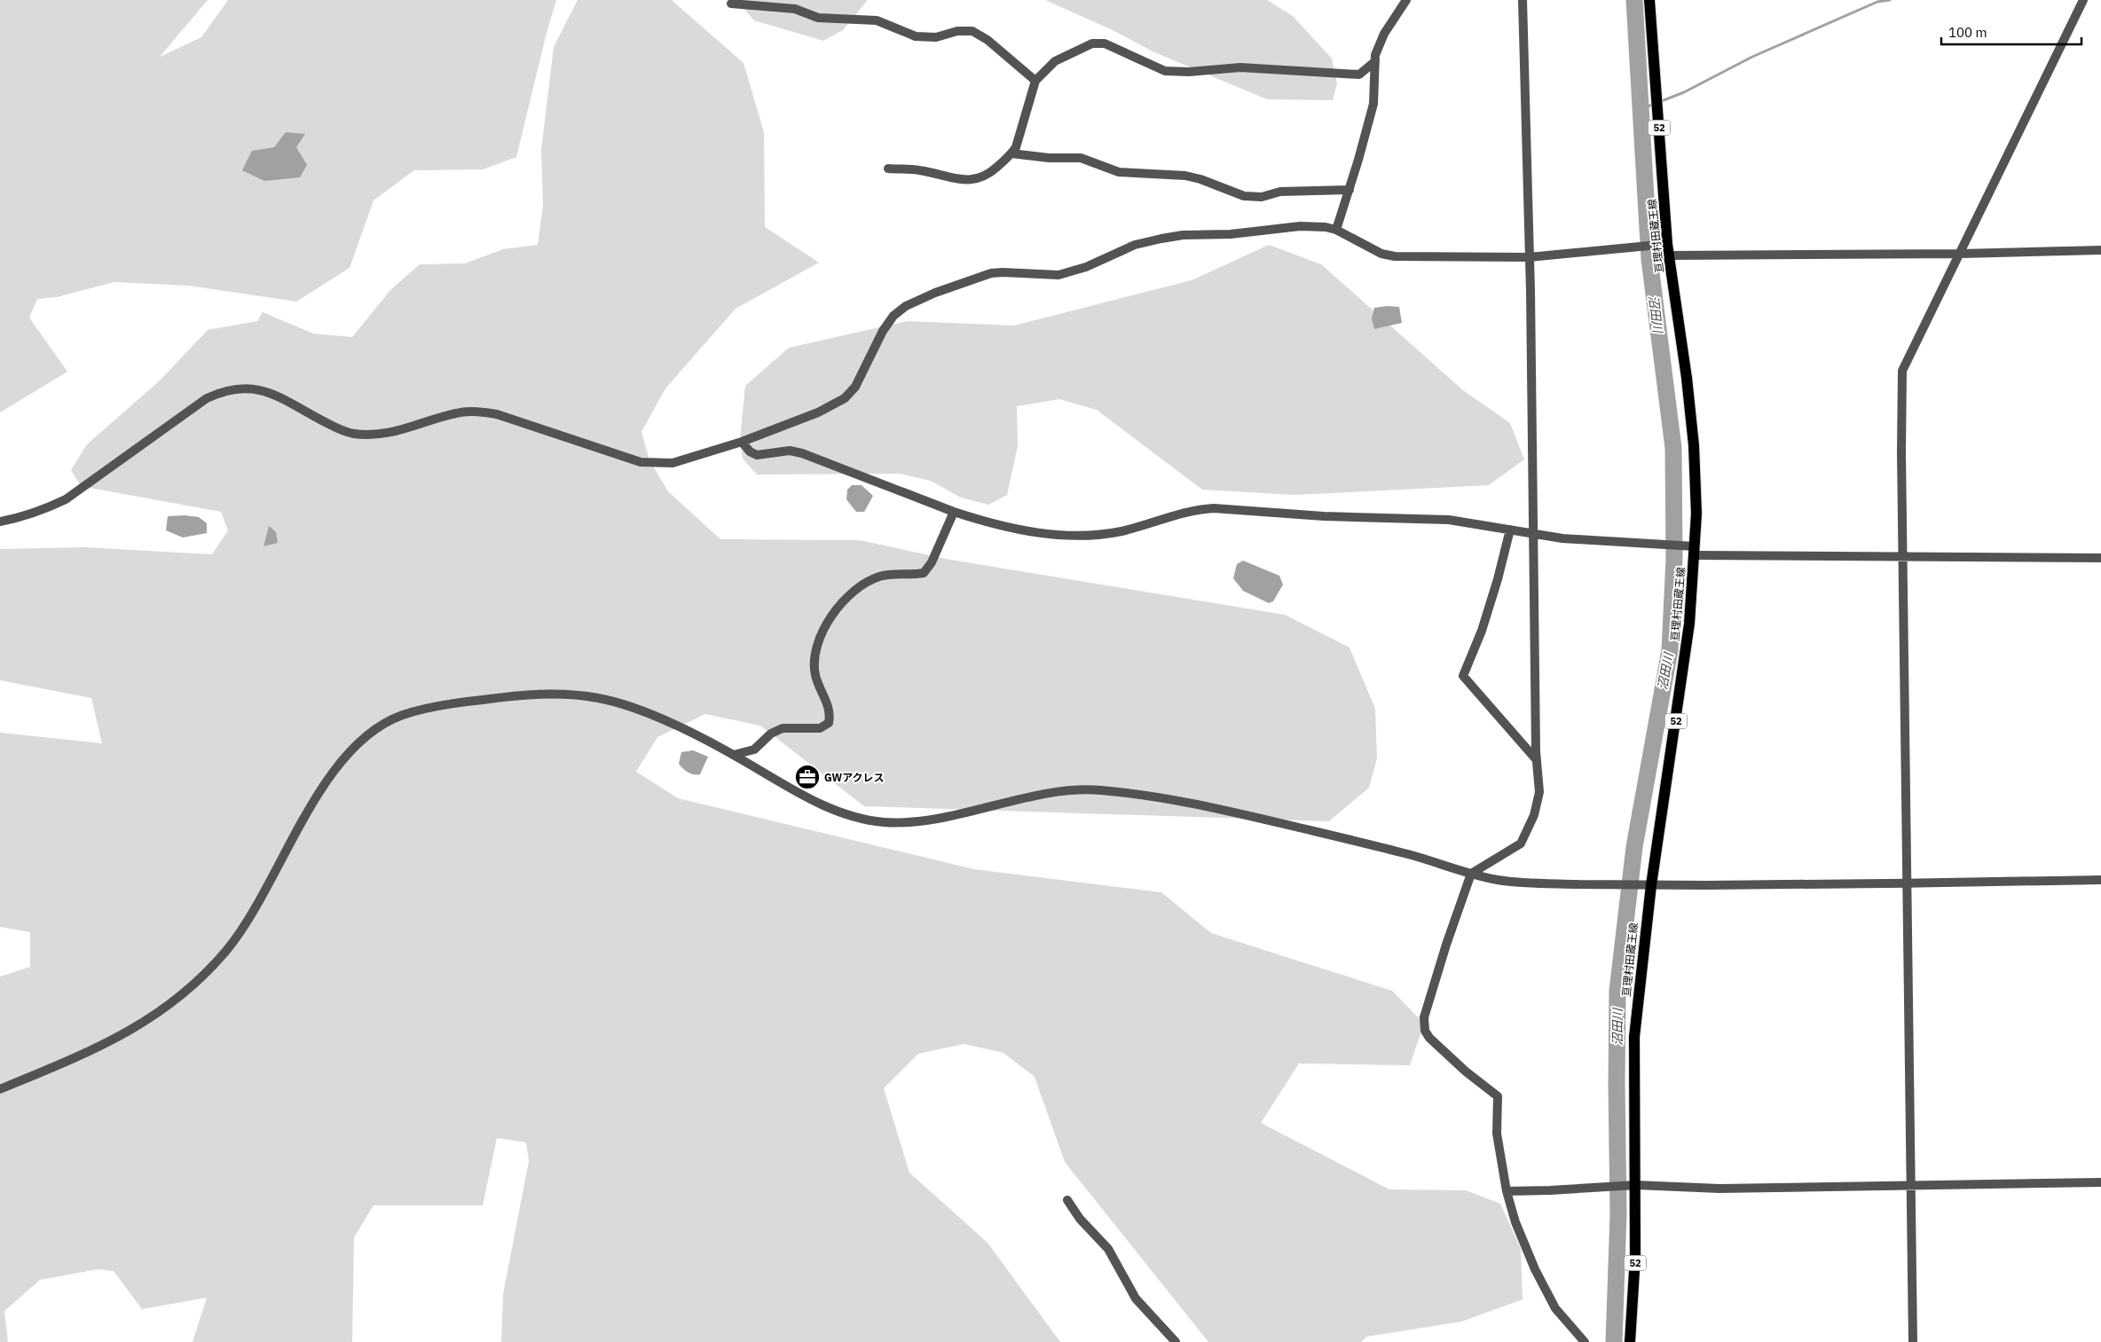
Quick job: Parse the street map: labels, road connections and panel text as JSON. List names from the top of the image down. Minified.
{"streets":{"main road":["52","亘理村田蔵王線"]},"water":["沼田川"],"places":{"office":["GWアクレス"]},"scale_bar":"100 m"}
